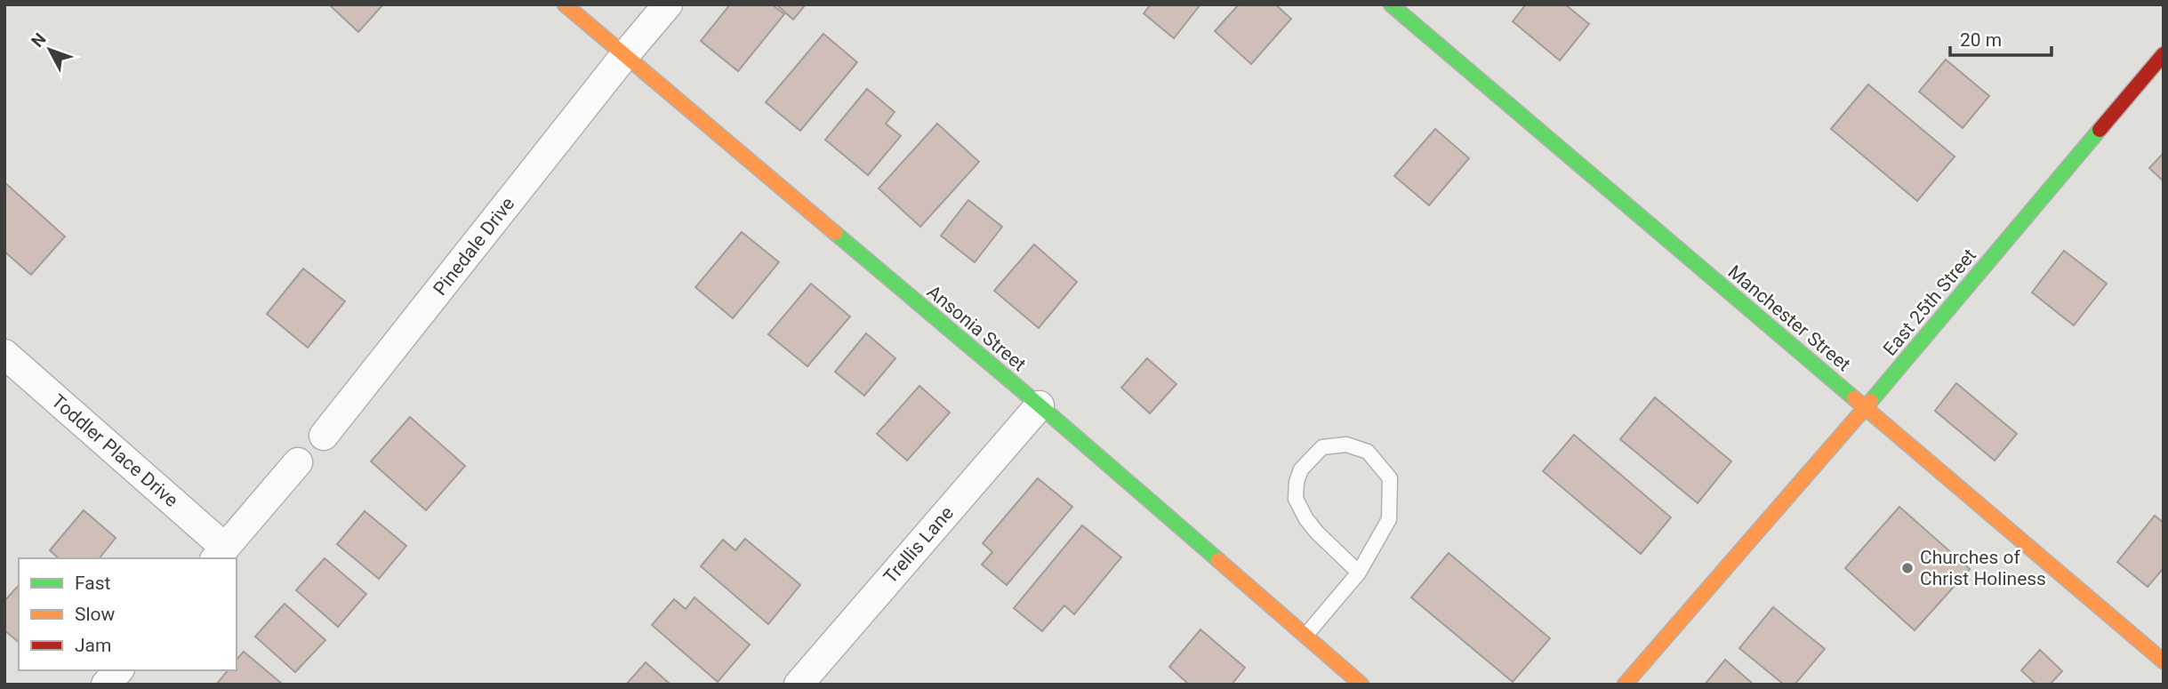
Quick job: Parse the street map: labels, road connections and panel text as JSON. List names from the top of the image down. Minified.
{"streets":{"street":["Pinedale Drive","East 25th Street","Manchester Street","Ansonia Street","Toddler Place Drive","Trellis Lane"]},"crossings":[["Pinedale Drive","Ansonia Street"],["East 25th Street","Manchester Street"],["Ansonia Street","Trellis Lane"]],"places":["Churches of Christ Holiness"],"legend":["Fast","Slow","Jam"],"scale_bar":"20 m","north":"top left"}
